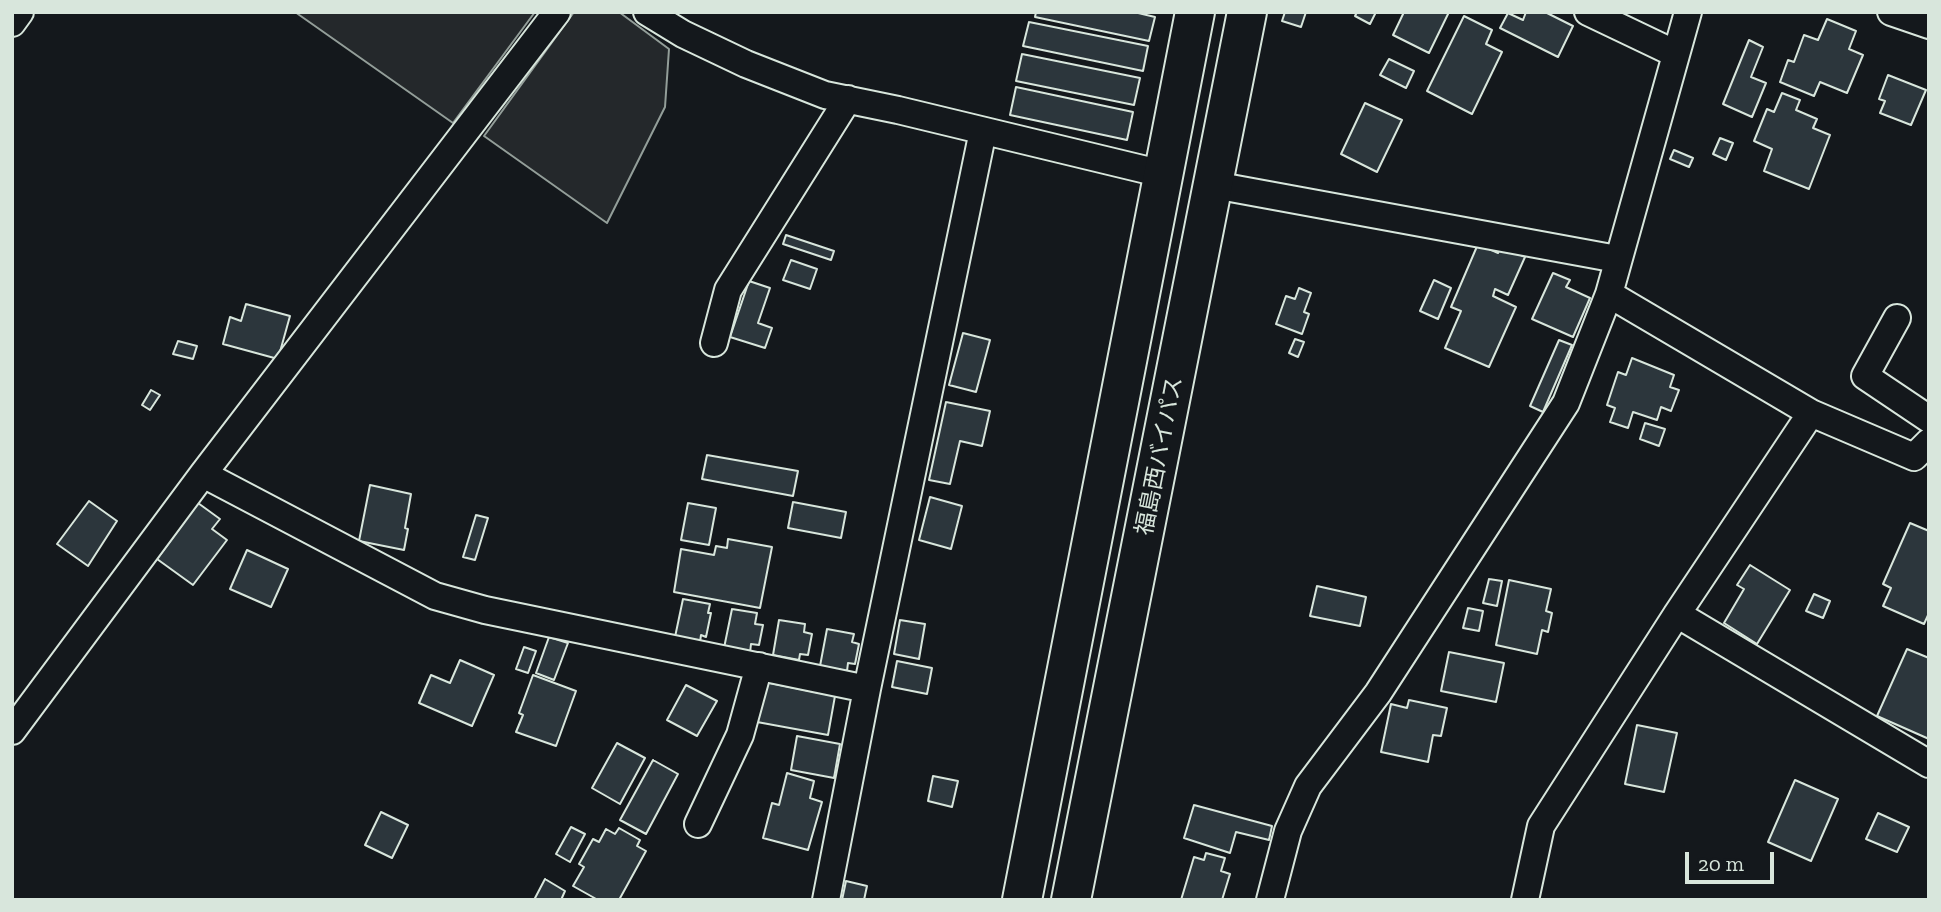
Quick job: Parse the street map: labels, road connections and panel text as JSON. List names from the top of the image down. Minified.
{"streets":{"highway":["福島西バイパス"]},"scale_bar":"20 m"}
